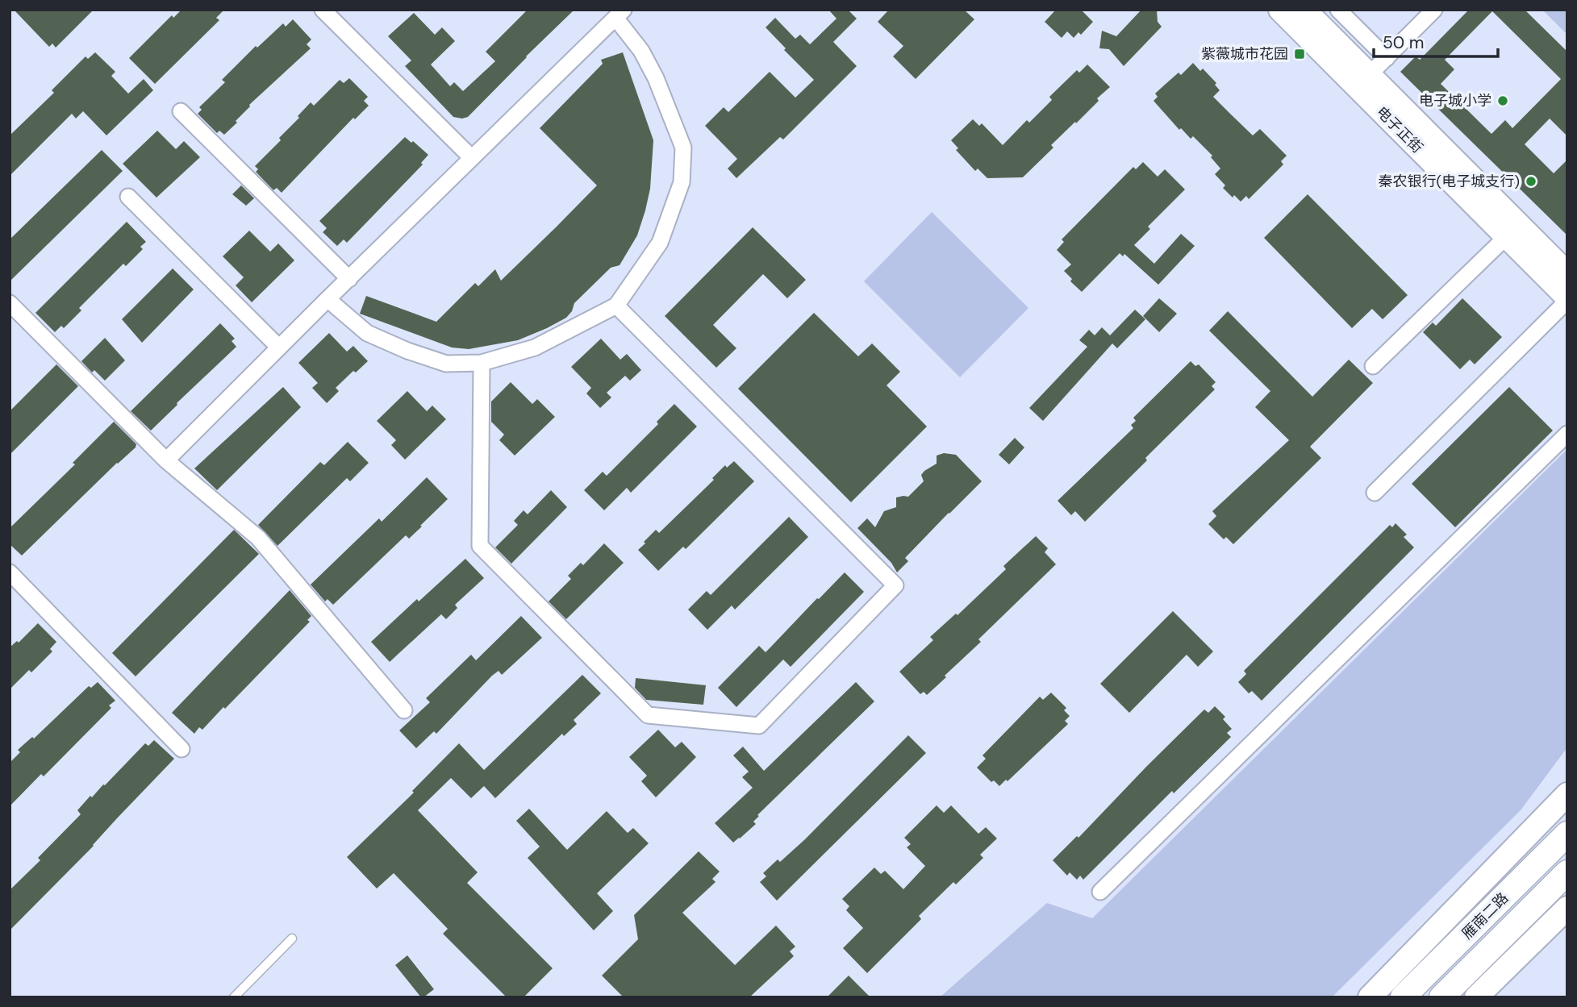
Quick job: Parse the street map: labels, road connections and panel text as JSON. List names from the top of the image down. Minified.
{"streets":{"main road":["电子正街","雁南二路"]},"places":{"transit":["紫薇城市花园"],"other":["电子城小学","秦农银行(电子城支行)"]},"scale_bar":"50 m"}
